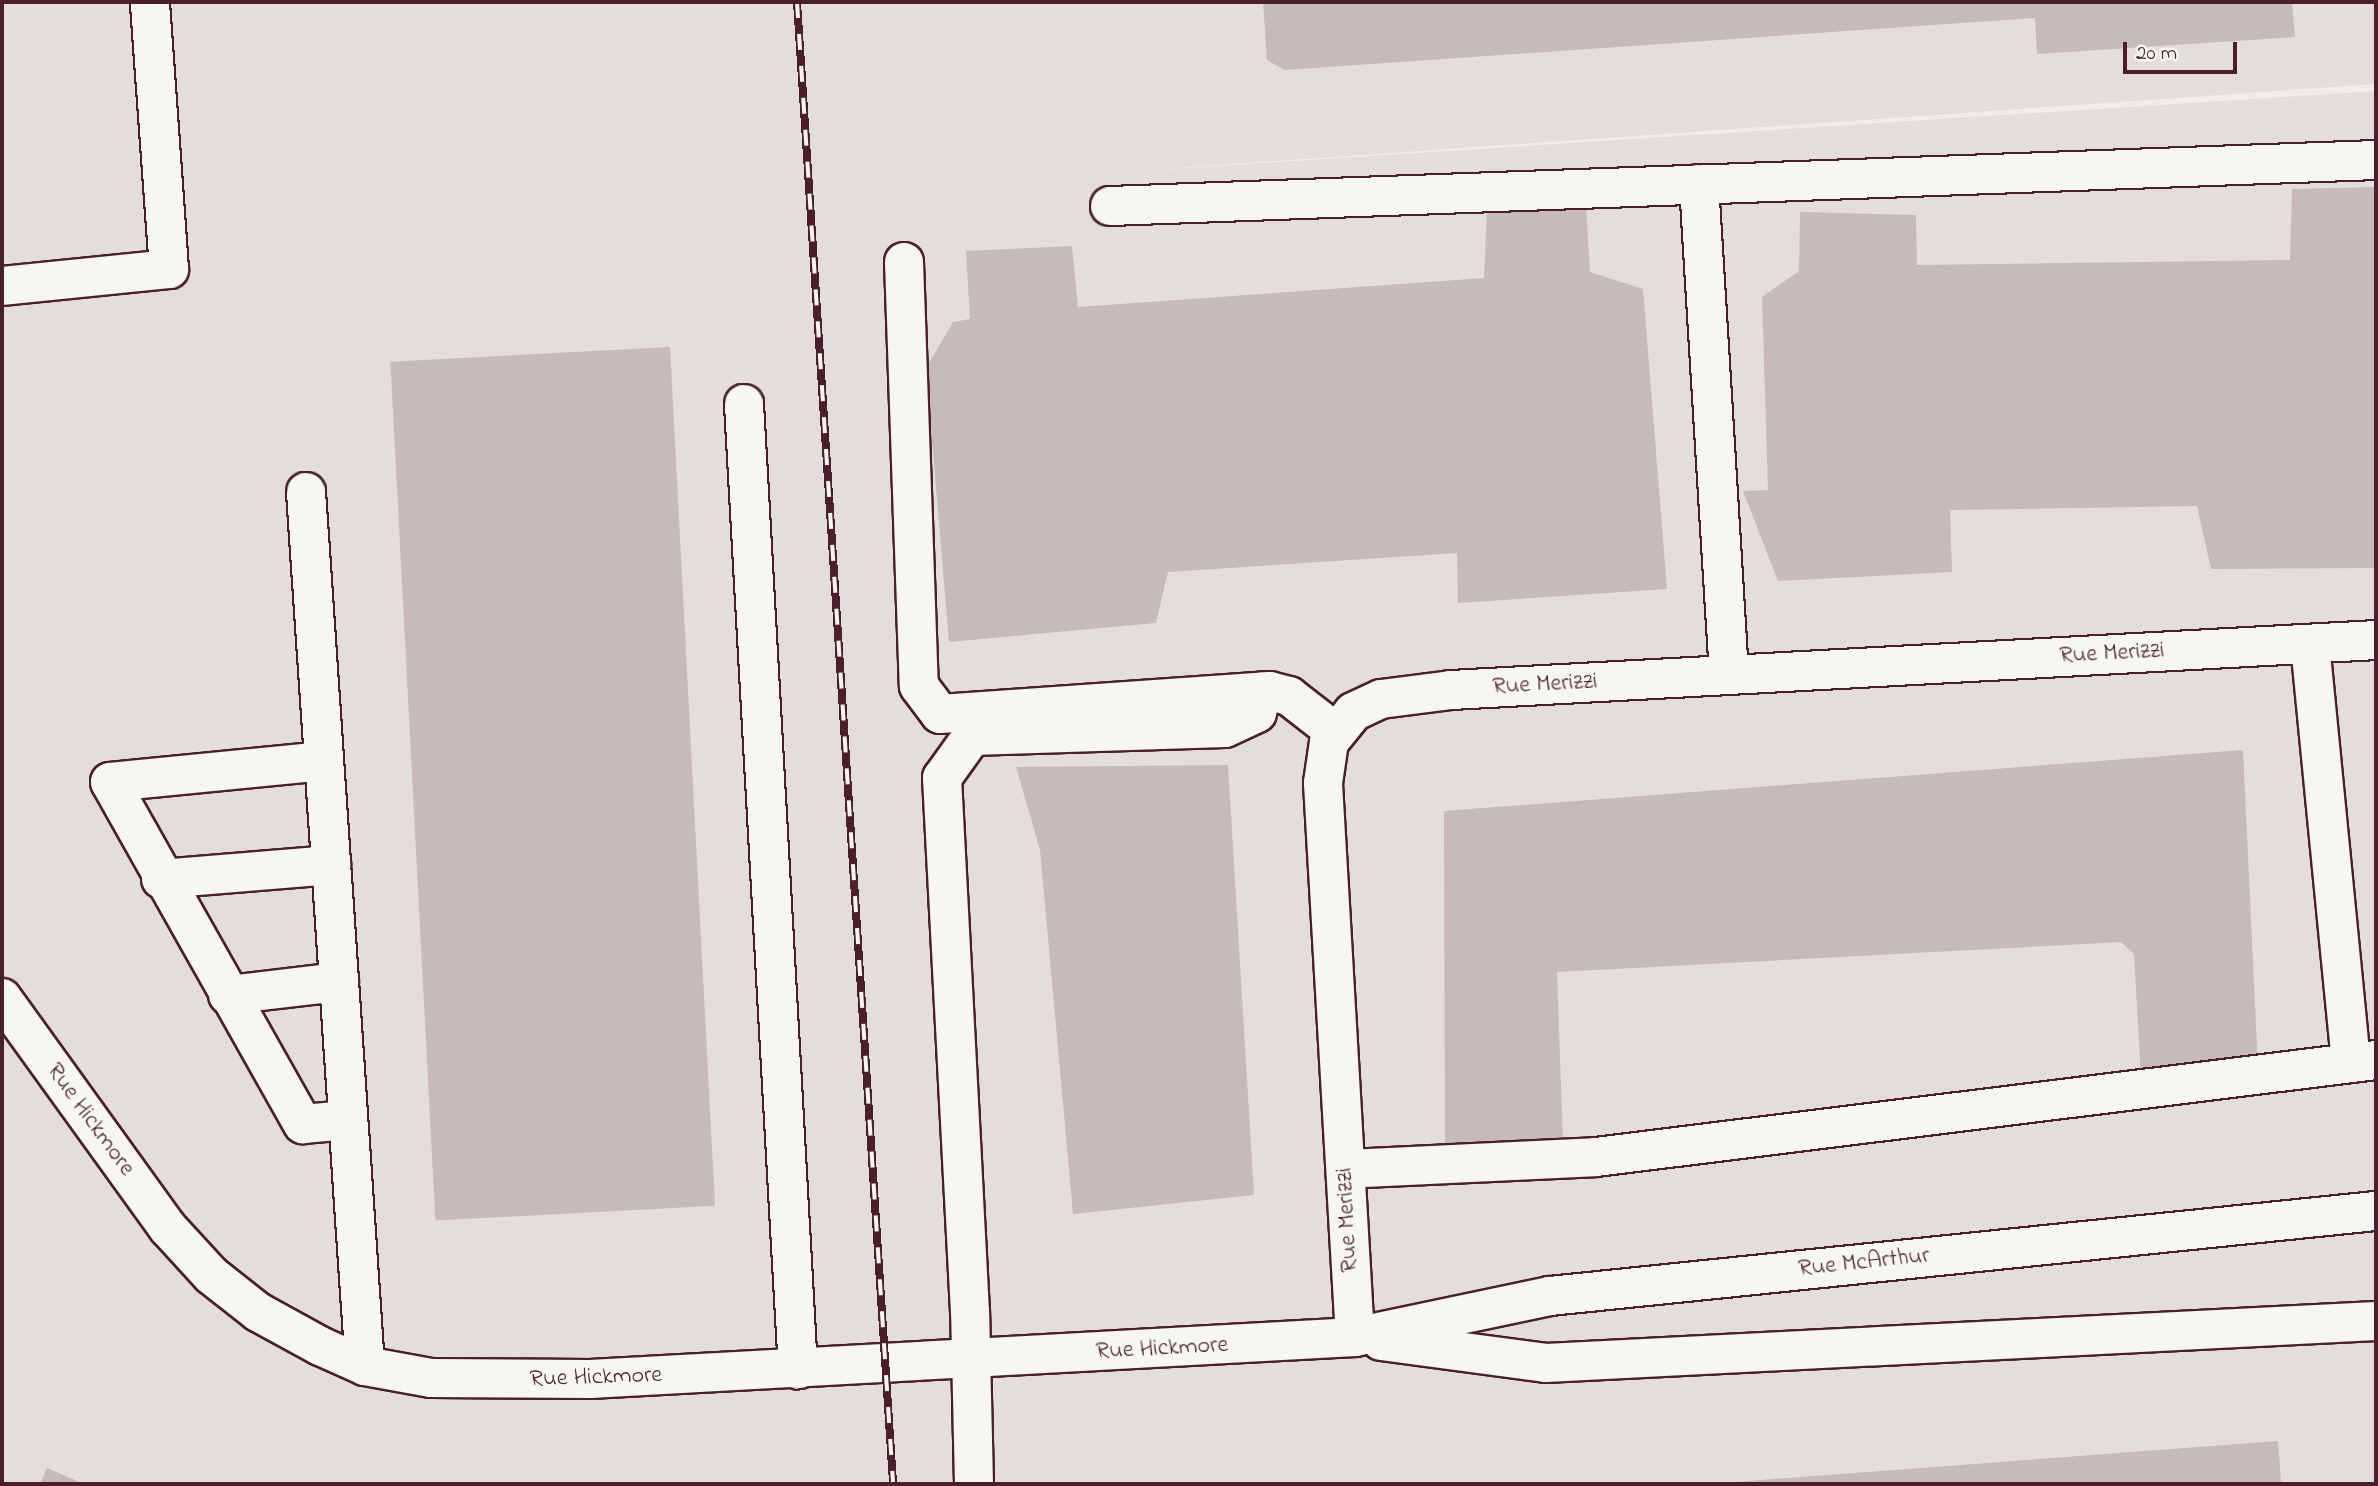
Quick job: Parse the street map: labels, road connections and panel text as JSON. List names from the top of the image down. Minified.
{"streets":{"street":["Rue Merizzi","Rue Hickmore","Rue McArthur"]},"crossings":[["Rue Merizzi","Rue Hickmore"],["Rue Merizzi","Rue McArthur"],["Rue Hickmore","Rue McArthur"]],"scale_bar":"20 m"}
